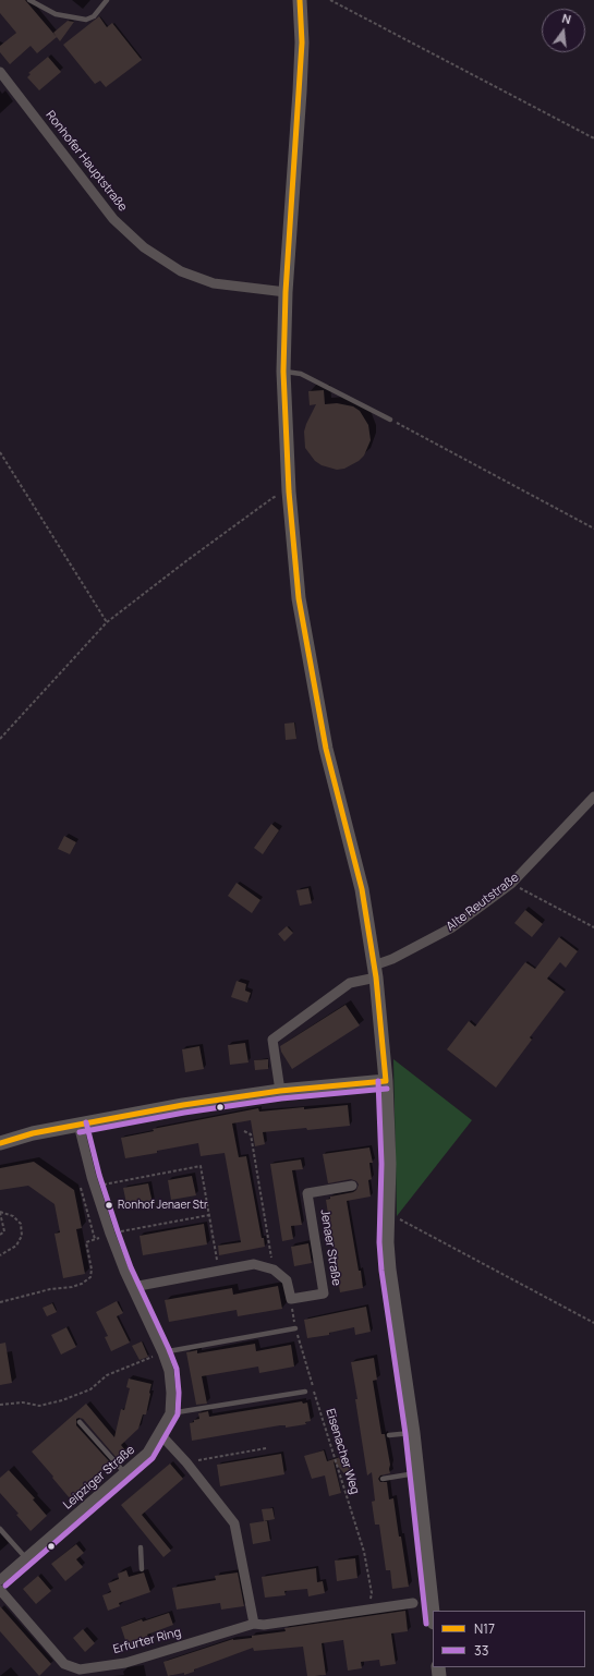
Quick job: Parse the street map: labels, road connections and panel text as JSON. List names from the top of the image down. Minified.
{"streets":{"street":["Ronhofer Hauptstraße","Alte Reutstraße","Jenaer Straße","Leipziger Straße","Erfurter Ring"],"path":["Eisenacher Weg"]},"crossings":[["Jenaer Straße","Eisenacher Weg"],["Eisenacher Weg","Erfurter Ring"]],"places":["Ronhof Jenaer Str"],"lines":["transit line N17","transit line 33"],"legend":["N17","33"],"north":"top"}
